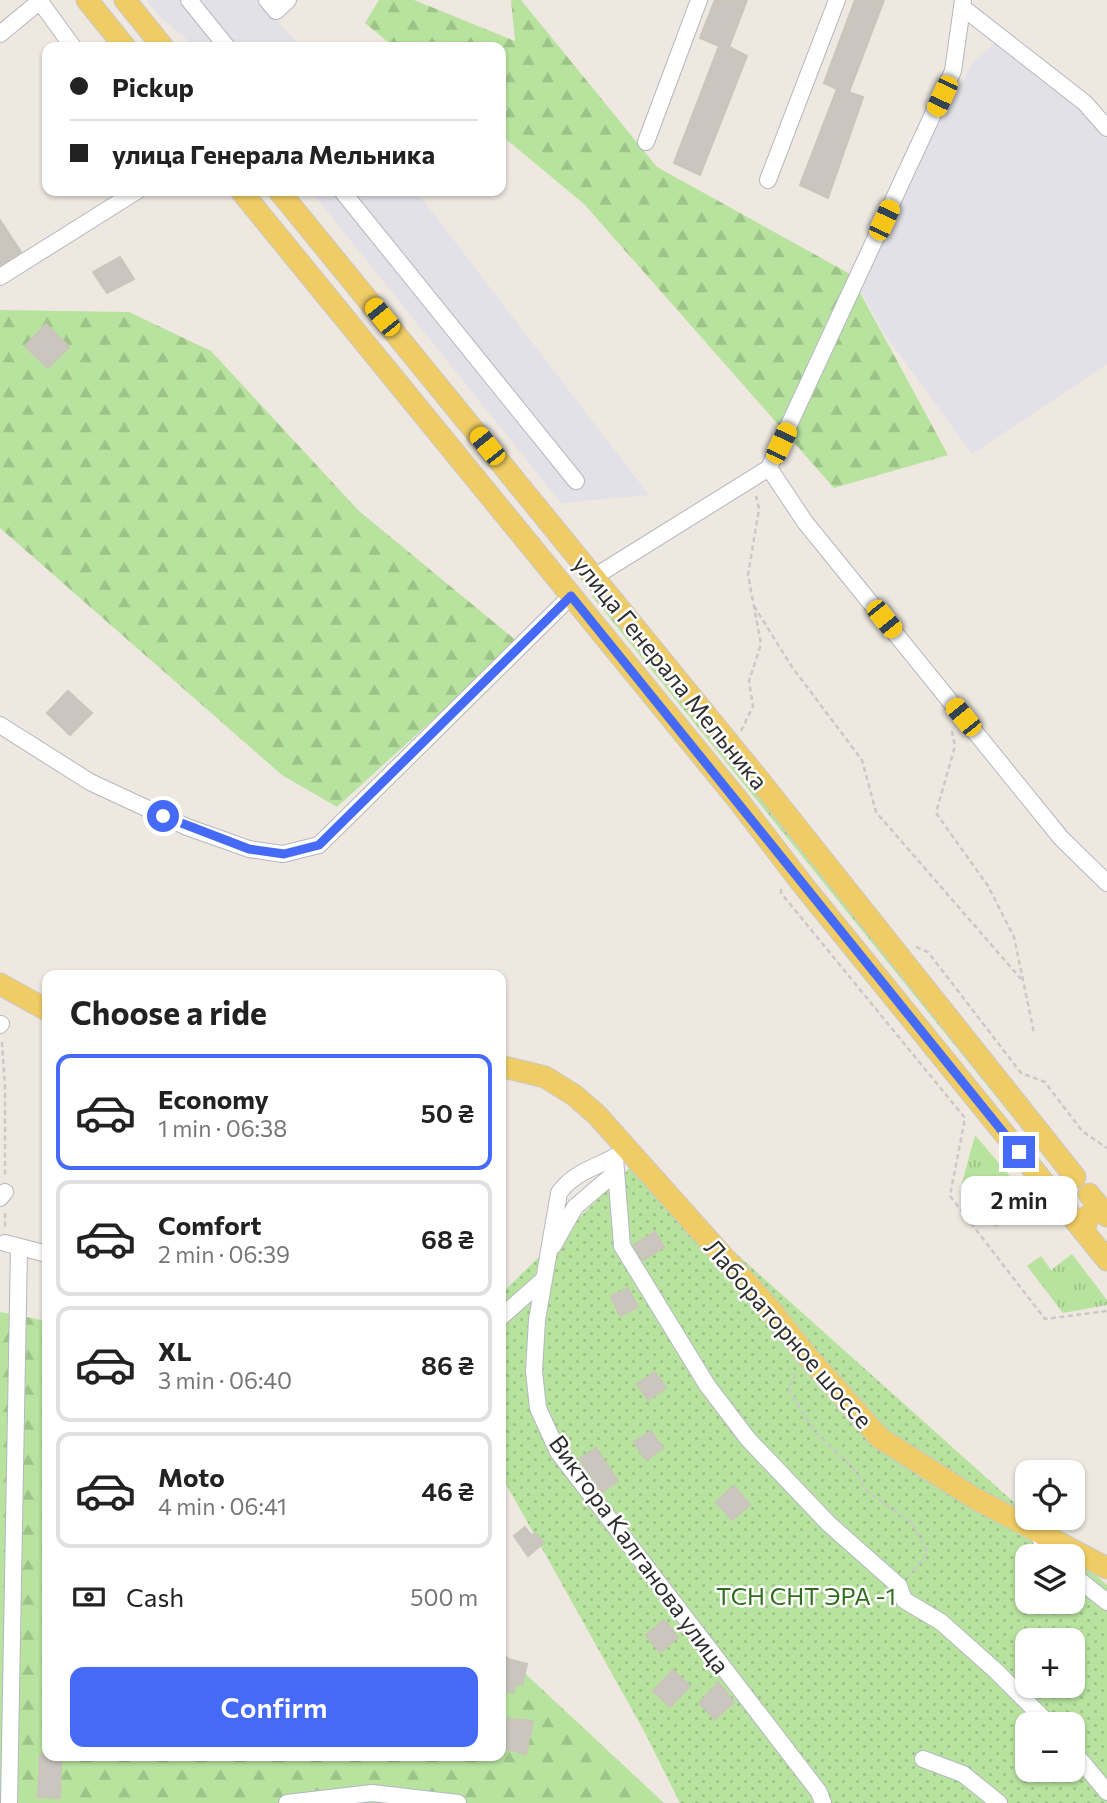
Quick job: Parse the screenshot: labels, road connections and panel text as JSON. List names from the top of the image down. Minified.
{"streets":{"main road":["улица Генерала Мельника","Лабораторное шоссе"],"street":["Виктора Калганова улица"]},"crossings":[["Лабораторное шоссе","Виктора Калганова улица"]],"parks":["ТСН СНТ ЭРА -1"],"page":{"banner":["Pickup","улица Генерала Мельника"],"heading":"Choose a ride","list":[{"name":"Economy","note":"1 min · 06:38","value":"50 ₴"},{"name":"Comfort","note":"2 min · 06:39","value":"68 ₴"},{"name":"XL","note":"3 min · 06:40","value":"86 ₴"},{"name":"Moto","note":"4 min · 06:41","value":"46 ₴"}],"bubble":"2 min","map_buttons":["+","−"],"pay":["Cash","500 m"],"buttons":"Confirm"}}
